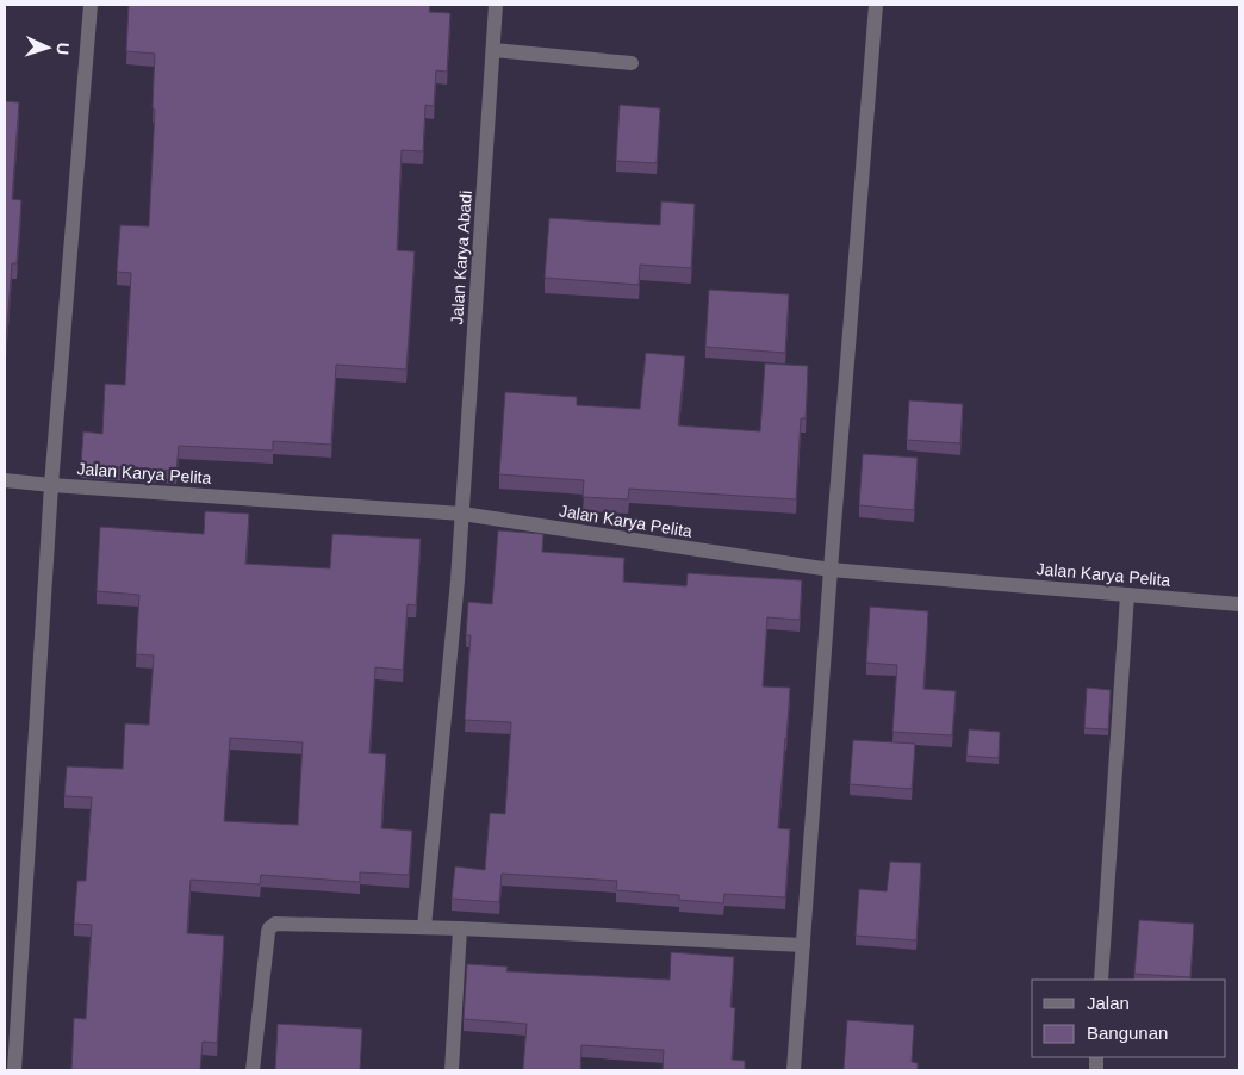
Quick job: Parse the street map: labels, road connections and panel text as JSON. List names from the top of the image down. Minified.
{"streets":{"street":["Jalan Karya Abadi","Jalan Karya Pelita"]},"crossings":[["Jalan Karya Abadi","Jalan Karya Pelita"]],"legend":["Jalan","Bangunan"],"north":"right"}
